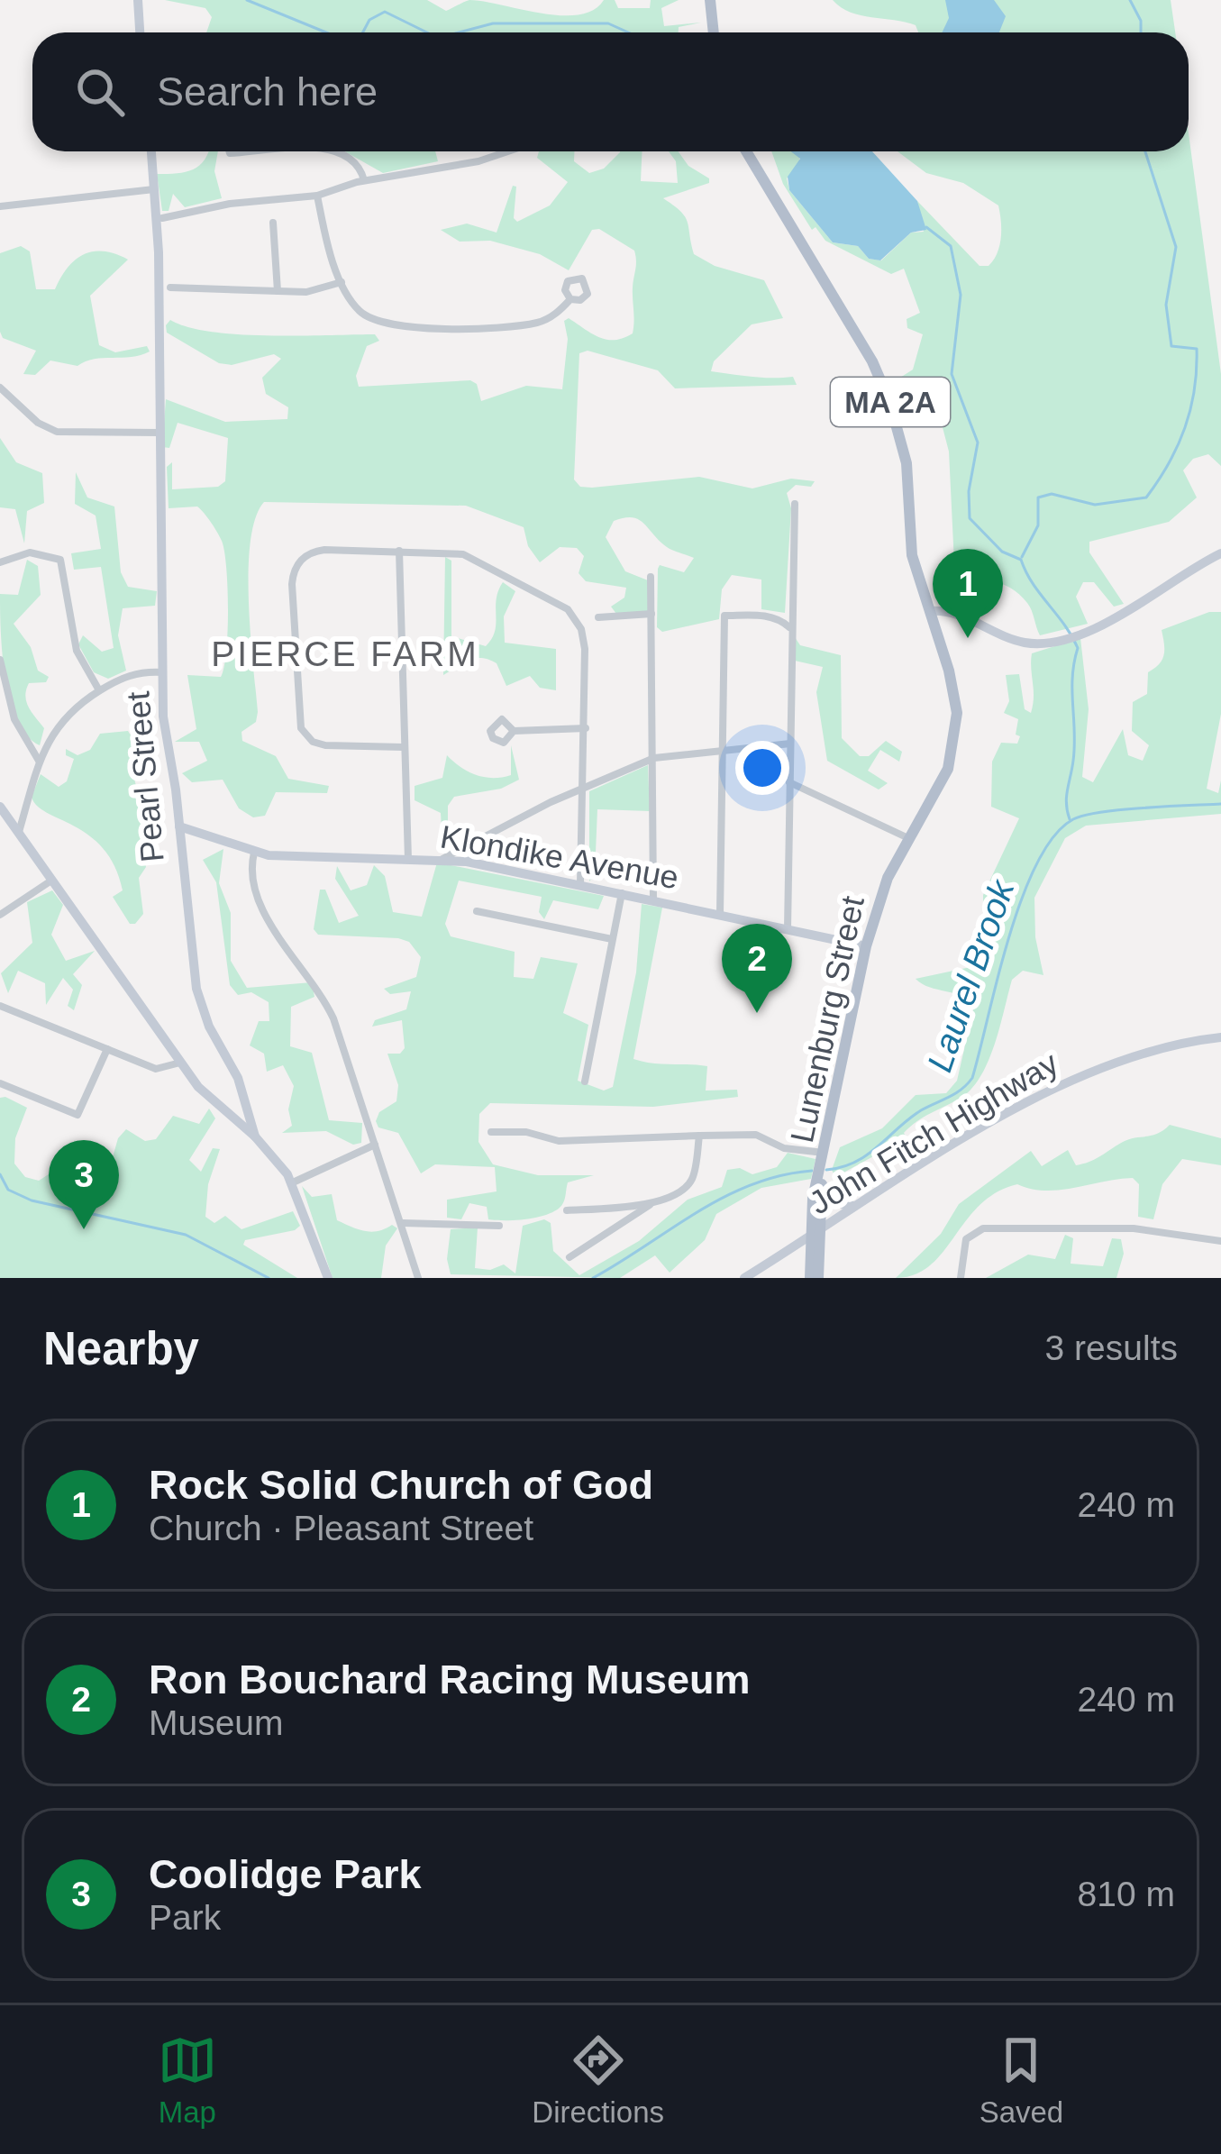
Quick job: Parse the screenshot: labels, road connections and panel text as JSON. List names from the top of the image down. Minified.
{"streets":{"main road":["MA 2A","Lunenburg Street"],"street":["Pearl Street","Klondike Avenue","John Fitch Highway"]},"crossings":[["MA 2A","Lunenburg Street"],["Pearl Street","Klondike Avenue"],["Klondike Avenue","Lunenburg Street"],["Lunenburg Street","John Fitch Highway"]],"districts":["PIERCE FARM"],"water":["Laurel Brook"],"page":{"search":"Search here","pins":["1","2","3"],"heading":["Nearby","3 results"],"list":[{"mark":"1","name":"Rock Solid Church of God","note":"Church · Pleasant Street","value":"240 m"},{"mark":"2","name":"Ron Bouchard Racing Museum","note":"Museum","value":"240 m"},{"mark":"3","name":"Coolidge Park","note":"Park","value":"810 m"}],"nav":["Map","Directions","Saved"]}}
